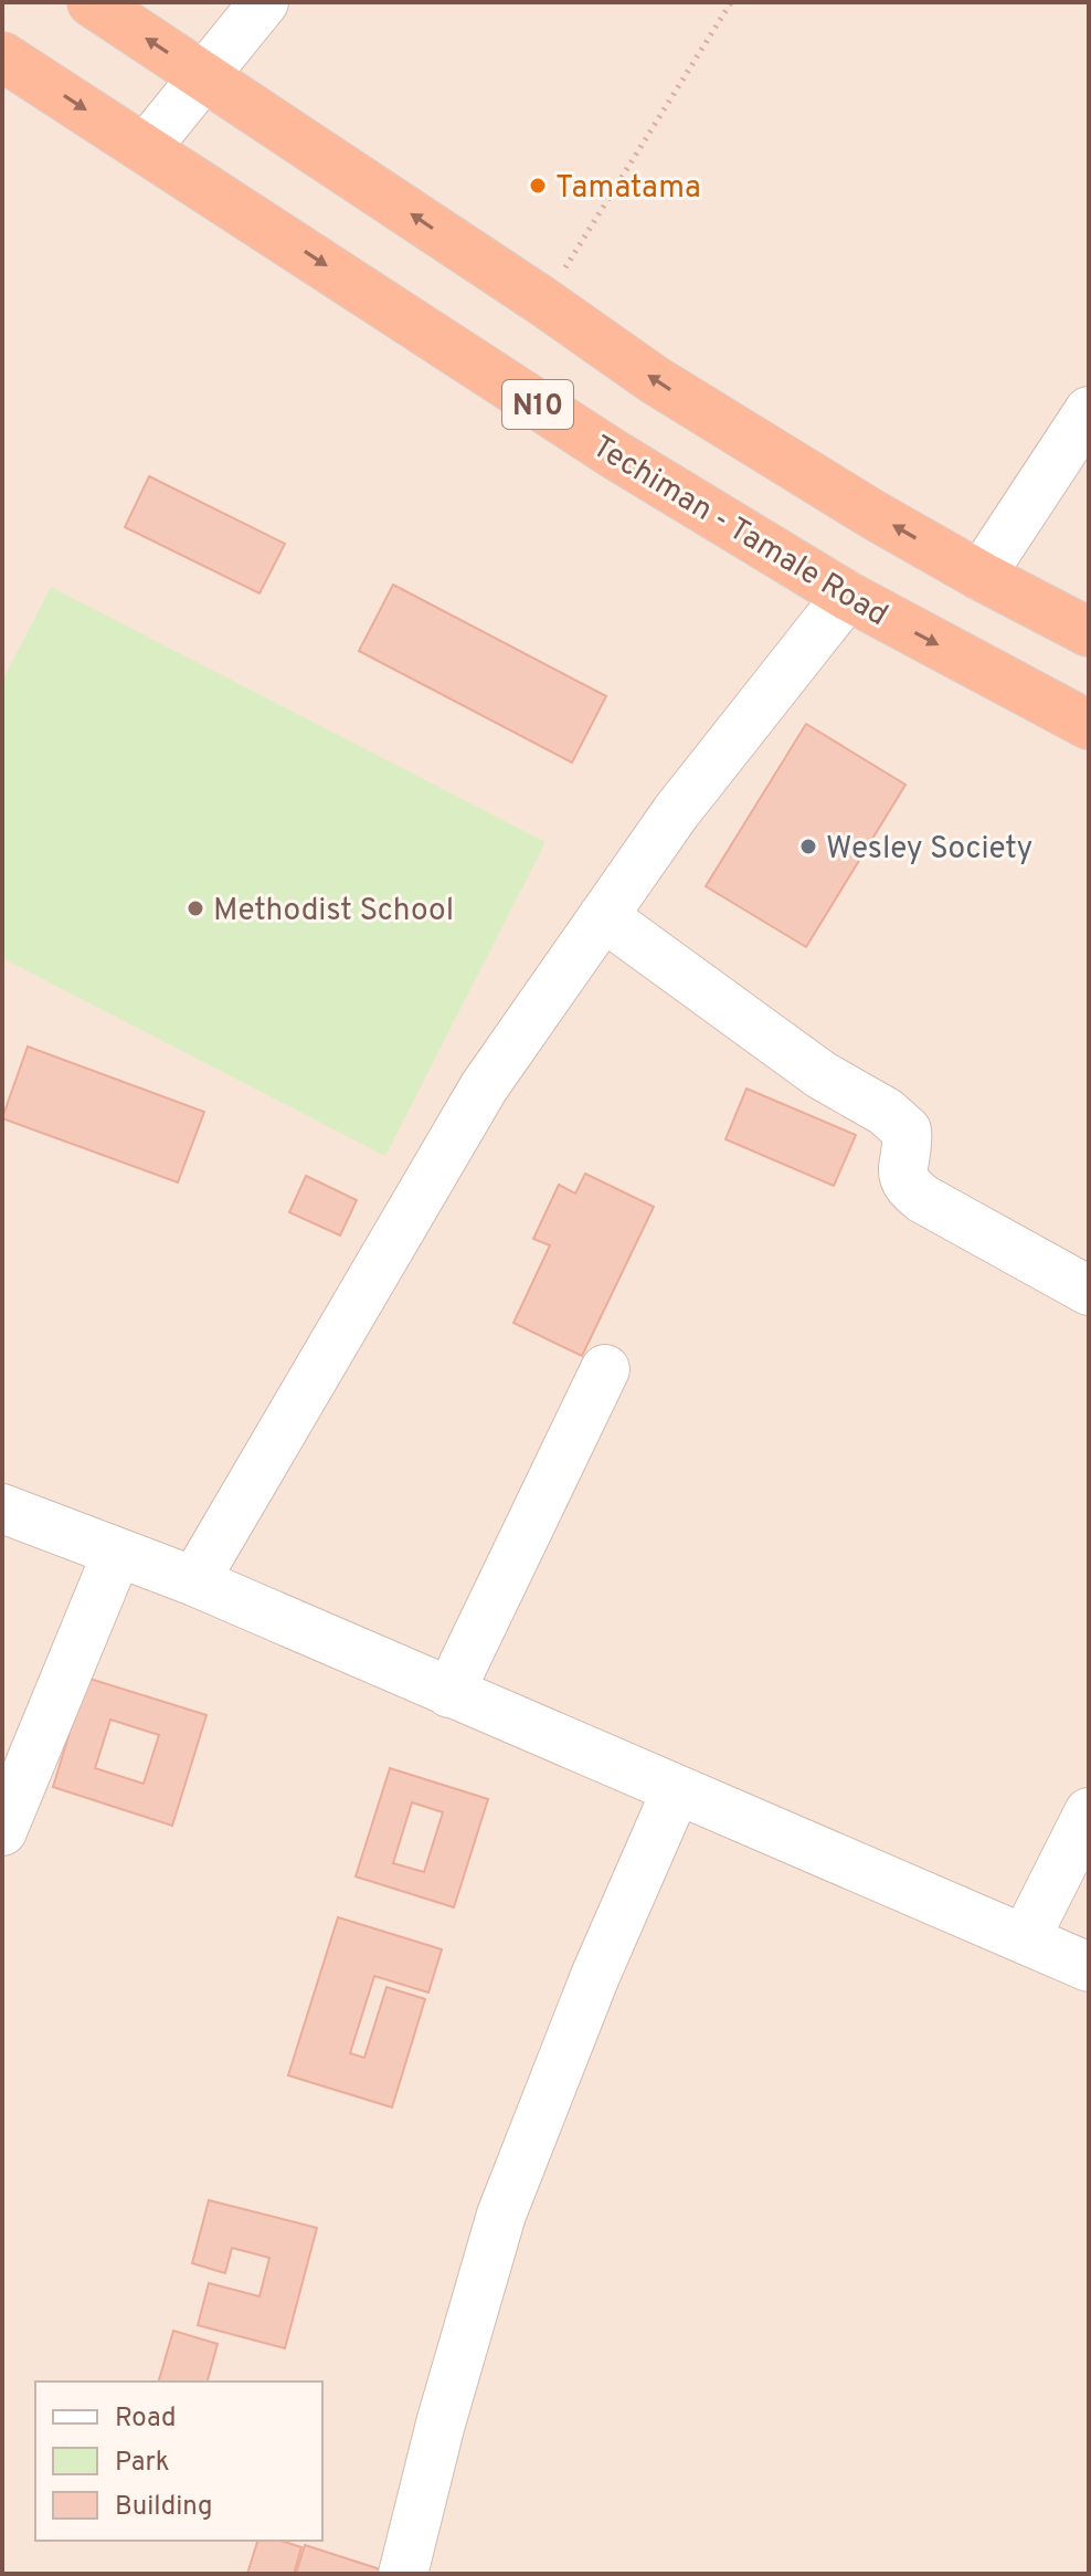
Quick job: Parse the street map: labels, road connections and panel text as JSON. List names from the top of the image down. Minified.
{"streets":{"highway":["N10","Techiman - Tamale Road"]},"places":["Tamatama","Wesley Society","Methodist School"],"legend":["Road","Park","Building"]}
